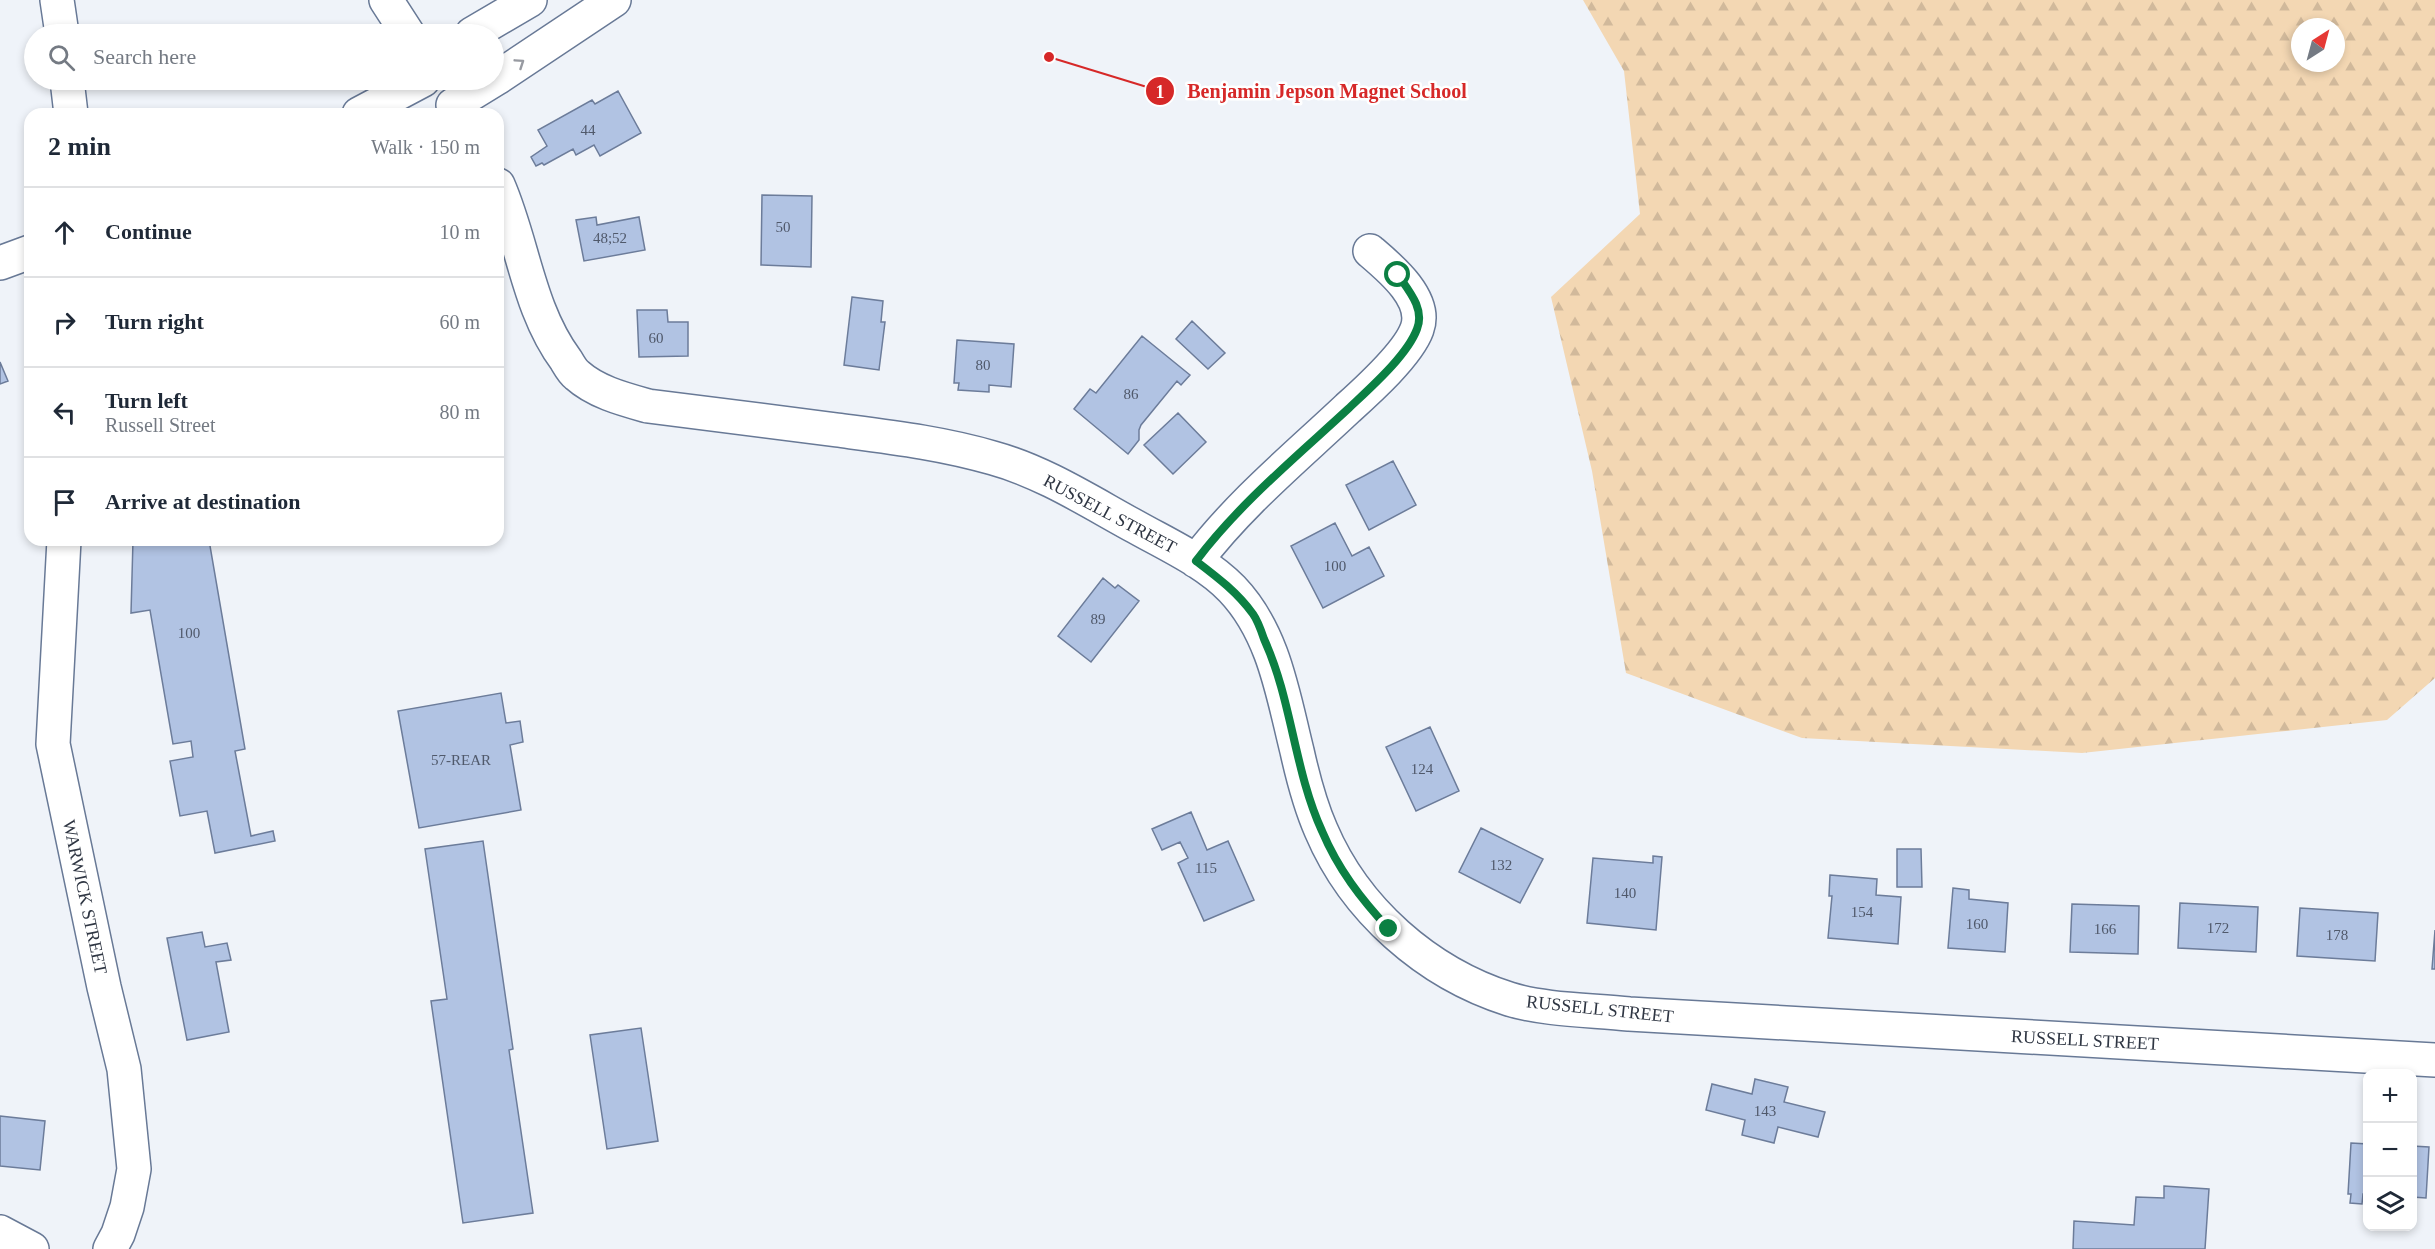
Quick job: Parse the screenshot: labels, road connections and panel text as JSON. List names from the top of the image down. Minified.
{"streets":{"street":["RUSSELL STREET","WARWICK STREET"]},"places":["Benjamin Jepson Magnet School"],"house_numbers":["44","50","48;52","60","80","86","100","89","100","57-REAR","124","132","115","140","154","160","172","166","178","143"],"north":"top right","page":{"search":"Search here","heading":["2 min","Walk · 150 m"],"list":[["Continue","10 m"],["Turn right","60 m"],["Turn left","Russell Street","80 m"],"Arrive at destination"],"map_buttons":["+","−"]}}
